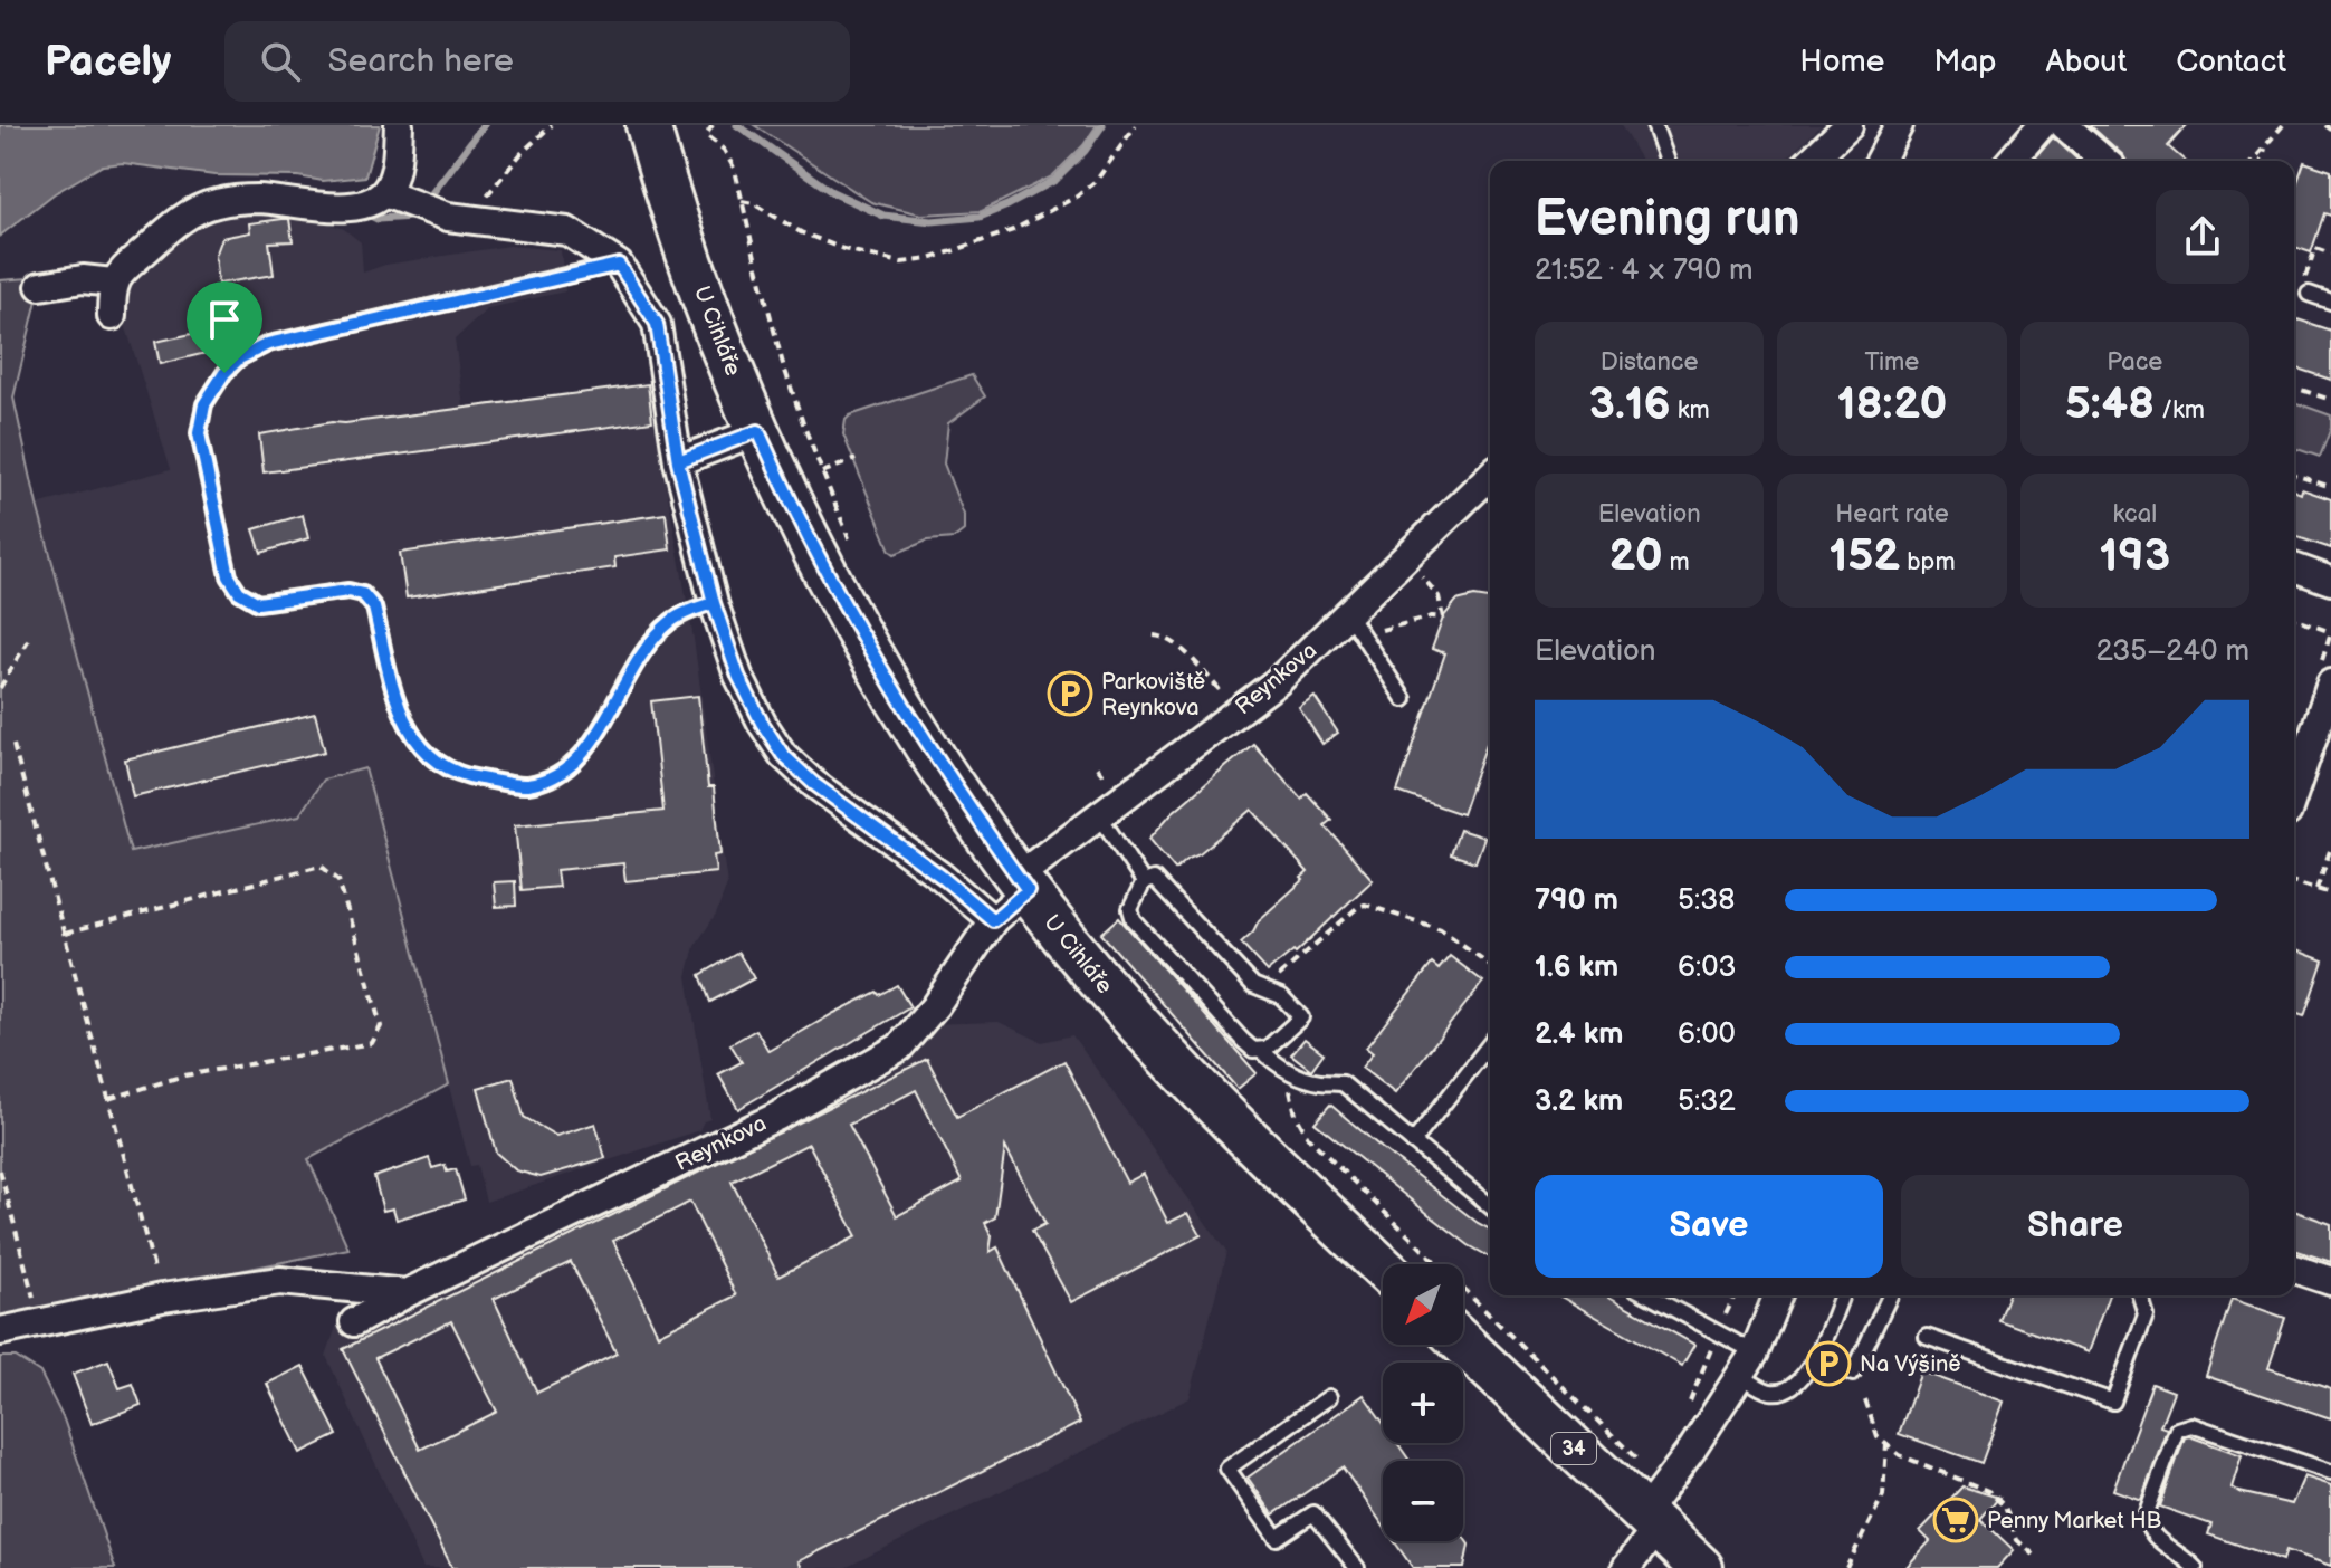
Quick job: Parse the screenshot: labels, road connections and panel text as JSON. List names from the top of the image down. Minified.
{"streets":{"main road":["U Cihláře","34"],"street":["Reynkova"]},"crossings":[["U Cihláře","Reynkova"]],"places":{"parking":["Parkoviště Reynkova","Na Výšině"],"supermarket":["Penny Market HB"]},"north":"bottom left","page":{"header":"Pacely","search":"Search here","nav":["Home","Map","About","Contact"],"heading":["Evening run","21:52 · 4 × 790 m"],"stats":[["Distance","3.16 km"],["Time","18:20"],["Pace","5:48 /km"],["Elevation","20 m"],["Heart rate","152 bpm"],["kcal","193"]],"chart":["Elevation","235–240 m"],"list":[{"name":"790 m","note":"5:38"},{"name":"1.6 km","note":"6:03"},{"name":"2.4 km","note":"6:00"},{"name":"3.2 km","note":"5:32"}],"buttons":["Save","Share"],"map_buttons":["+","−"]}}
